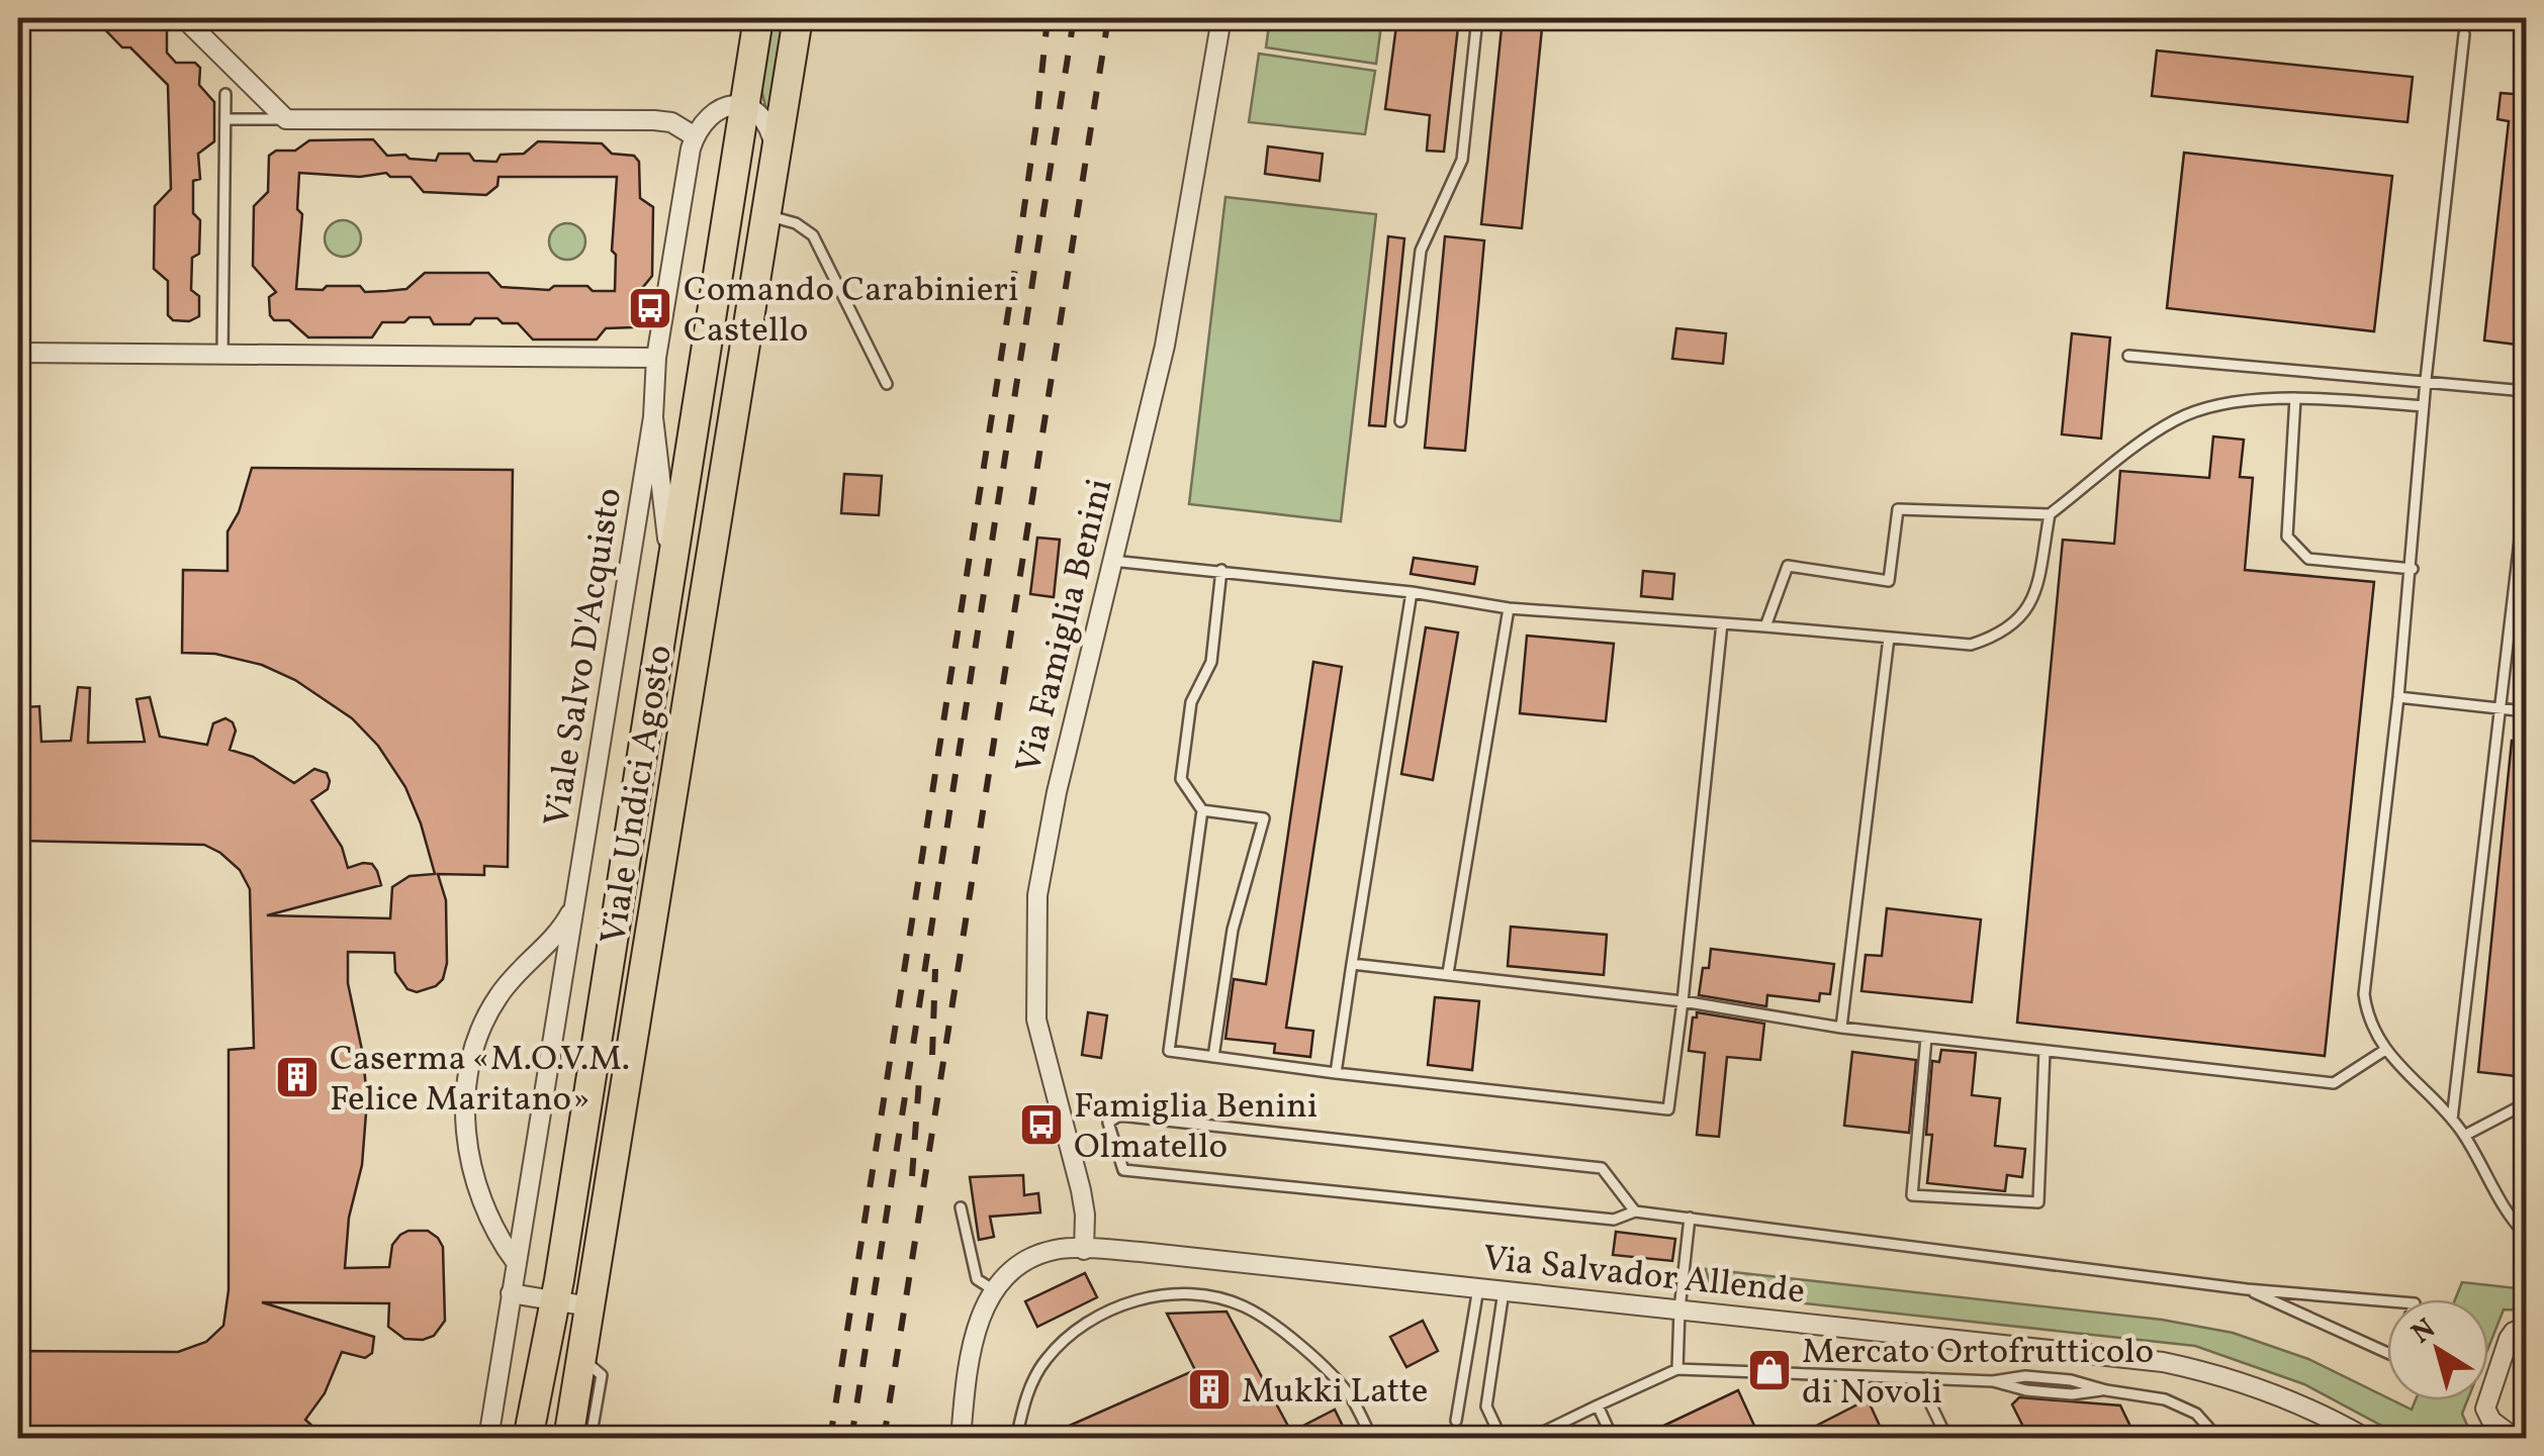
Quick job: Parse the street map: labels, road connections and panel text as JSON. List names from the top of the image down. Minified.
{"streets":{"main road":["Viale Undici Agosto"],"street":["Via Famiglia Benini","Viale Salvo D'Acquisto","Via Salvador Allende"]},"crossings":[["Via Famiglia Benini","Via Salvador Allende"],["Viale Salvo D'Acquisto","Viale Undici Agosto"]],"places":{"bus stop":["Comando Carabinieri Castello","Famiglia Benini Olmatello"],"building":["Caserma «M.O.V.M. Felice Maritano»","Mukki Latte"],"shop":["Mercato Ortofrutticolo di Novoli"]},"north":"top left"}
